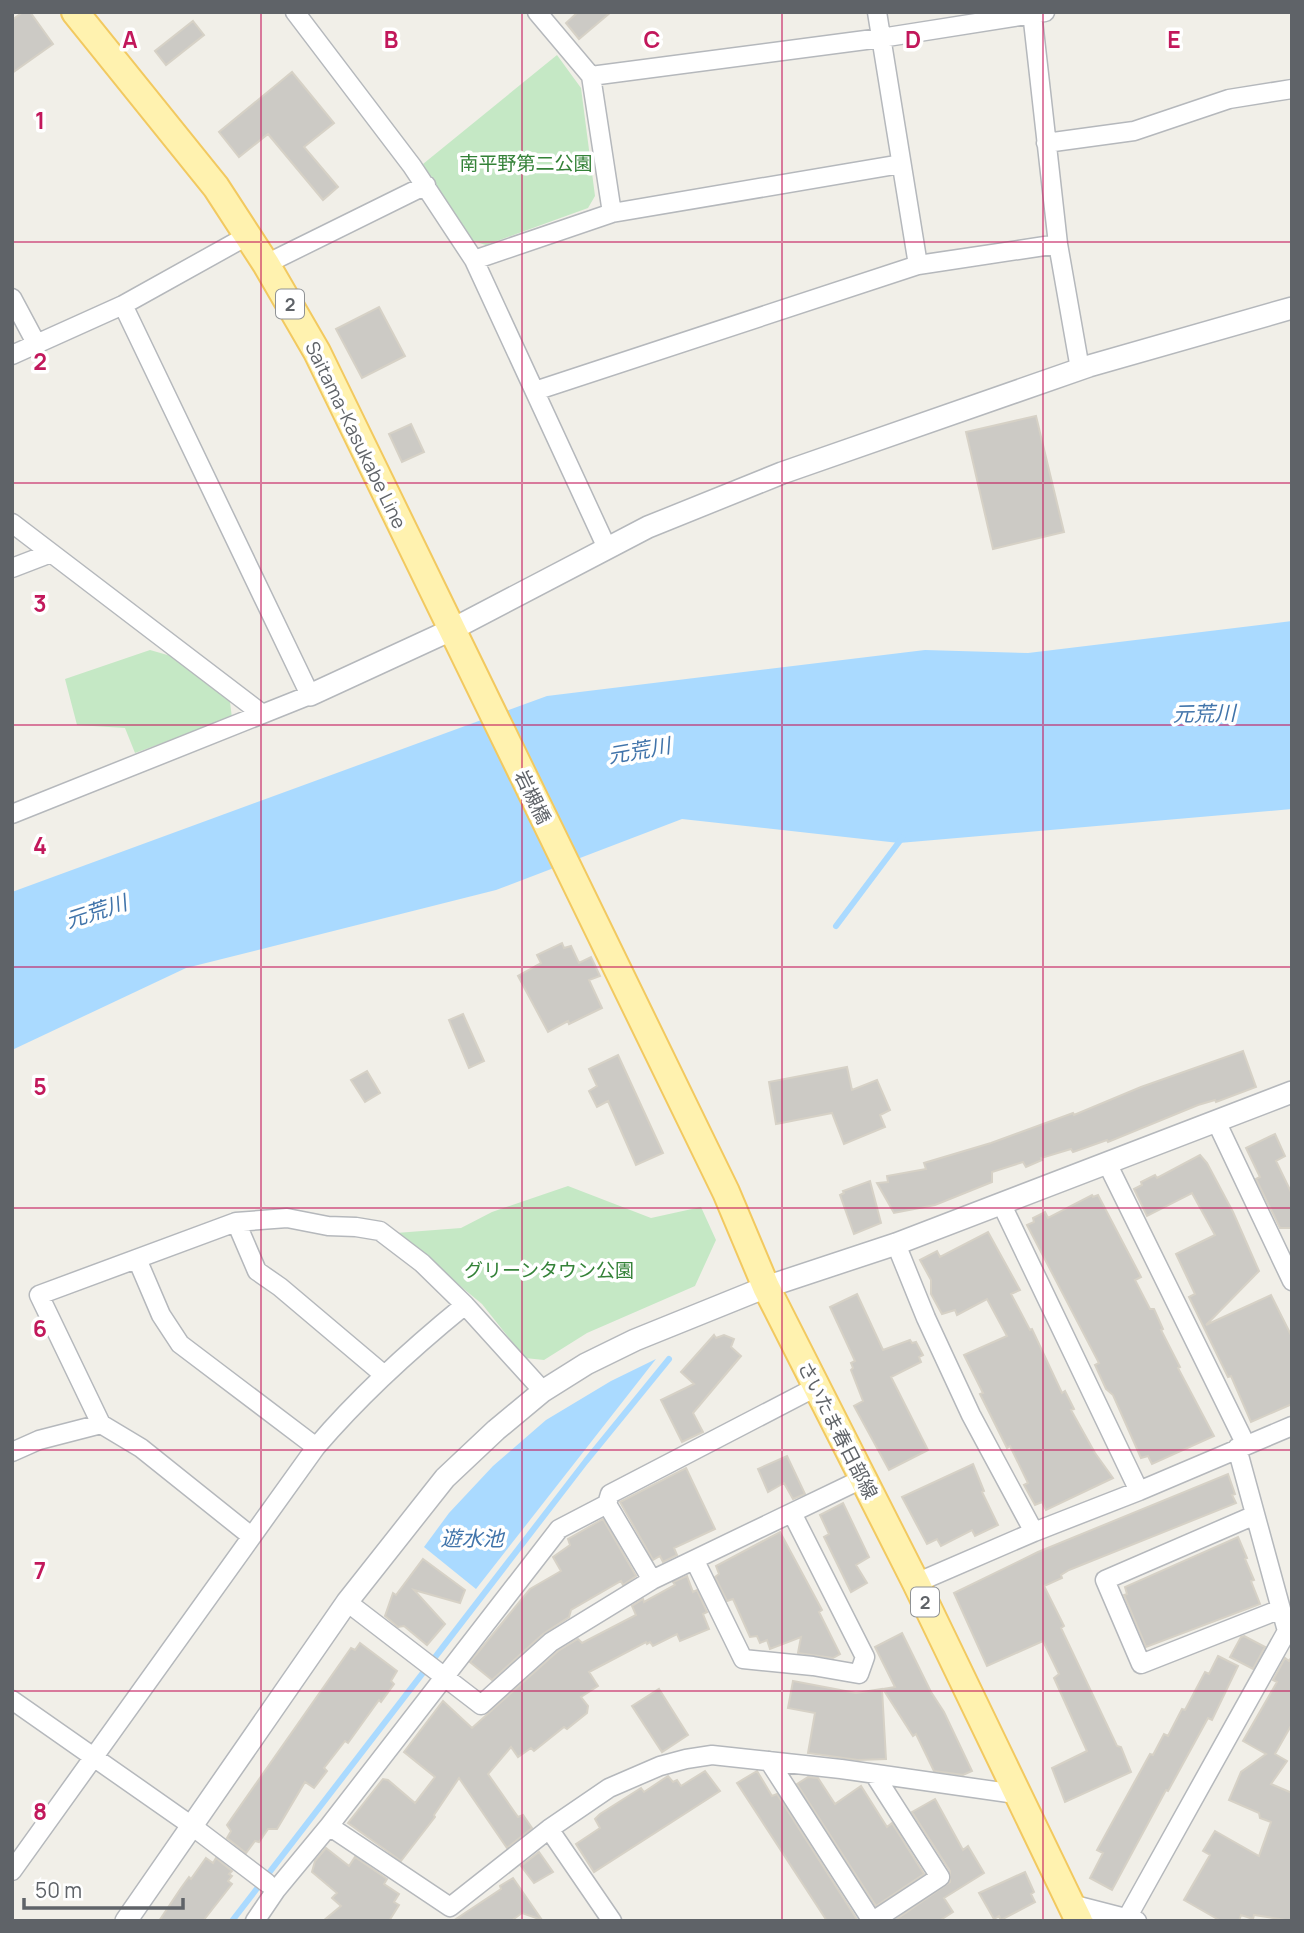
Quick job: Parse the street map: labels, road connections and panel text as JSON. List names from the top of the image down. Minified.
{"streets":{"main road":["2","Saitama-Kasukabe Line","岩槻橋","さいたま春日部線"]},"crossings":[["Saitama-Kasukabe Line","岩槻橋"],["岩槻橋","さいたま春日部線"]],"water":["元荒川","遊水池"],"parks":["南平野第二公園","グリーンタウン公園"],"scale_bar":"50 m","grid":{"columns":["A","B","C","D","E"],"rows":["1","2","3","4","5","6","7","8"]}}
